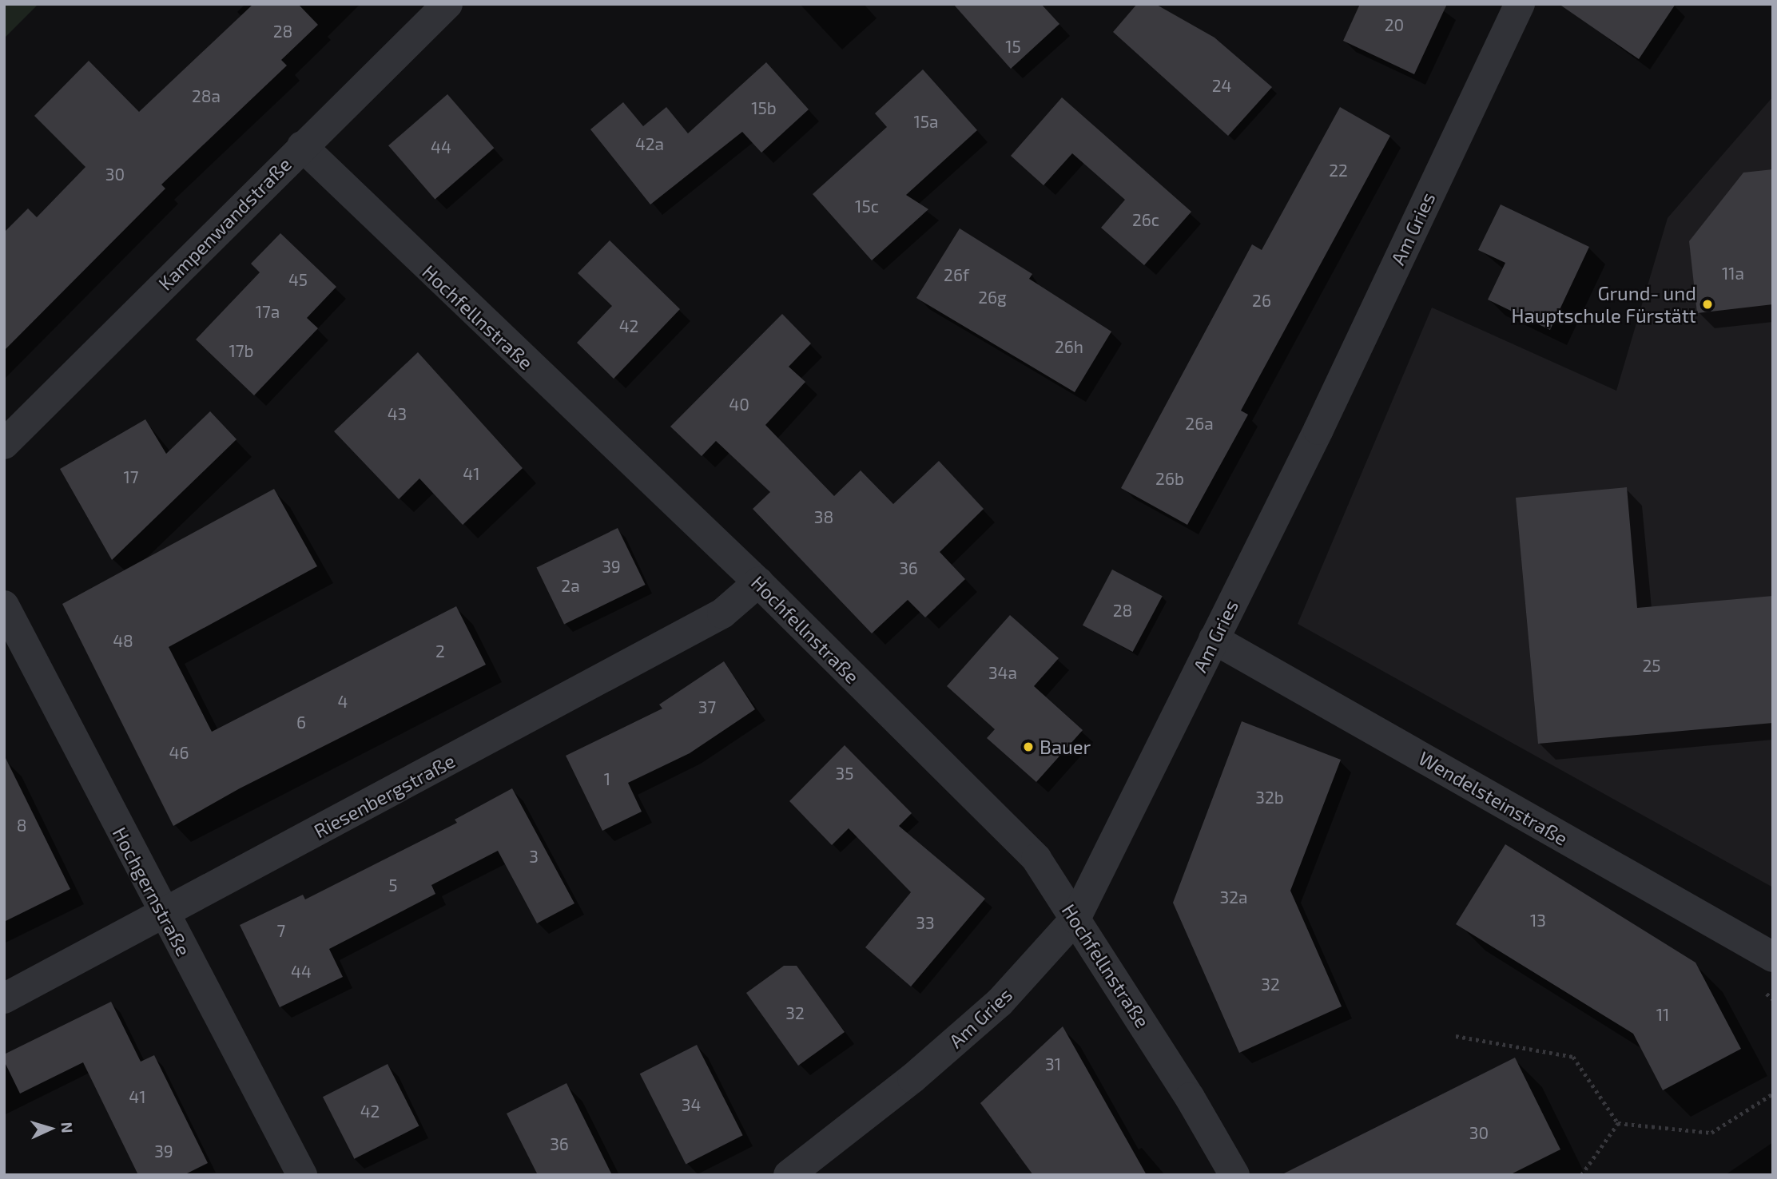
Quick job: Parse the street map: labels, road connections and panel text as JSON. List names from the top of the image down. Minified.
{"streets":{"street":["Kampenwandstraße","Am Gries","Hochfellnstraße","Riesenbergstraße","Wendelsteinstraße","Hochgernstraße"]},"crossings":[["Kampenwandstraße","Hochfellnstraße"],["Am Gries","Hochfellnstraße"],["Am Gries","Wendelsteinstraße"],["Hochfellnstraße","Riesenbergstraße"],["Riesenbergstraße","Hochgernstraße"]],"places":["Grund- und Hauptschule Fürstätt","Bauer"],"house_numbers":["20","28","15","24","28a","15b","15a","42a","44","22","30","15c","26c","11a","26f","45","26g","26","17a","42","26h","17b","40","43","26a","41","17","26b","38","39","36","2a","28","48","2","25","34a","4","37","6","46","35","1","32b","8","3","5","32a","13","33","7","44","32","32","11","31","41","34","42","30","36","39"],"north":"right"}
